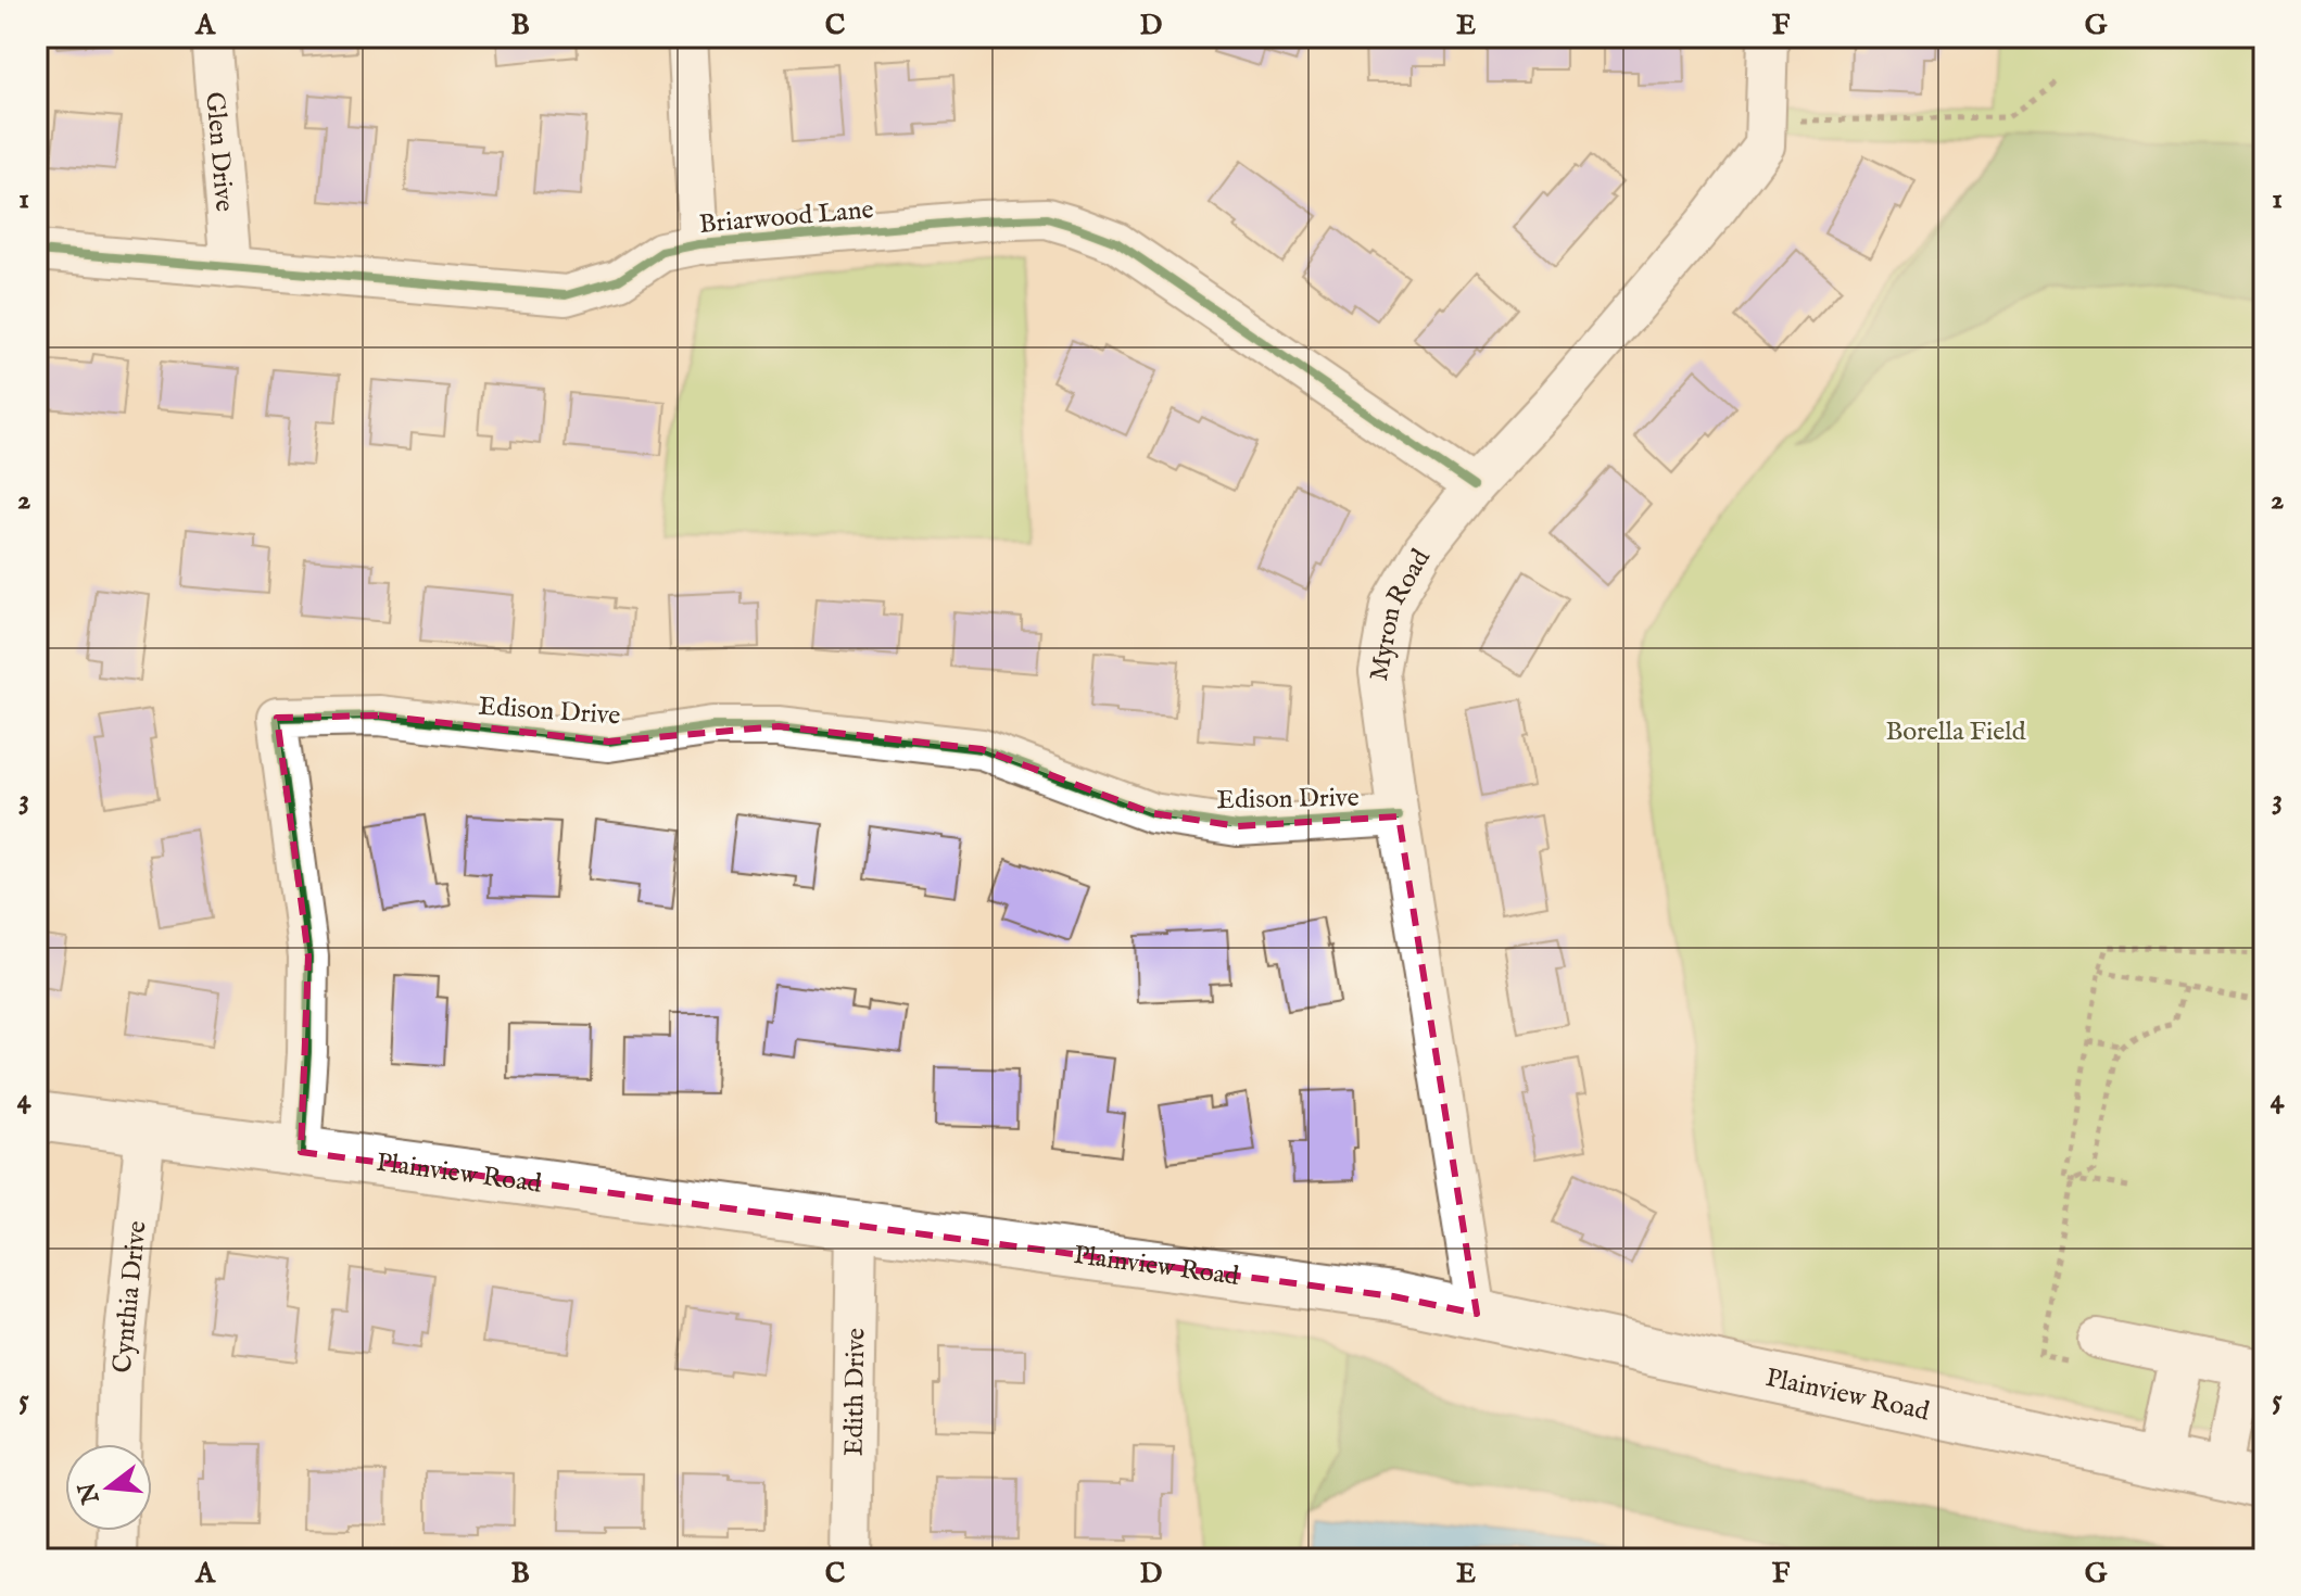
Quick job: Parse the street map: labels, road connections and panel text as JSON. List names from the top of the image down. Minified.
{"streets":{"main road":["Plainview Road"],"street":["Glen Drive","Briarwood Lane","Myron Road","Edison Drive","Cynthia Drive","Edith Drive"]},"crossings":[["Glen Drive","Briarwood Lane"],["Briarwood Lane","Myron Road"],["Myron Road","Edison Drive"],["Myron Road","Plainview Road"],["Edison Drive","Plainview Road"],["Plainview Road","Cynthia Drive"],["Plainview Road","Edith Drive"]],"parks":["Borella Field"],"north":"left","grid":{"columns":["A","B","C","D","E","F","G"],"rows":["1","2","3","4","5"]}}
